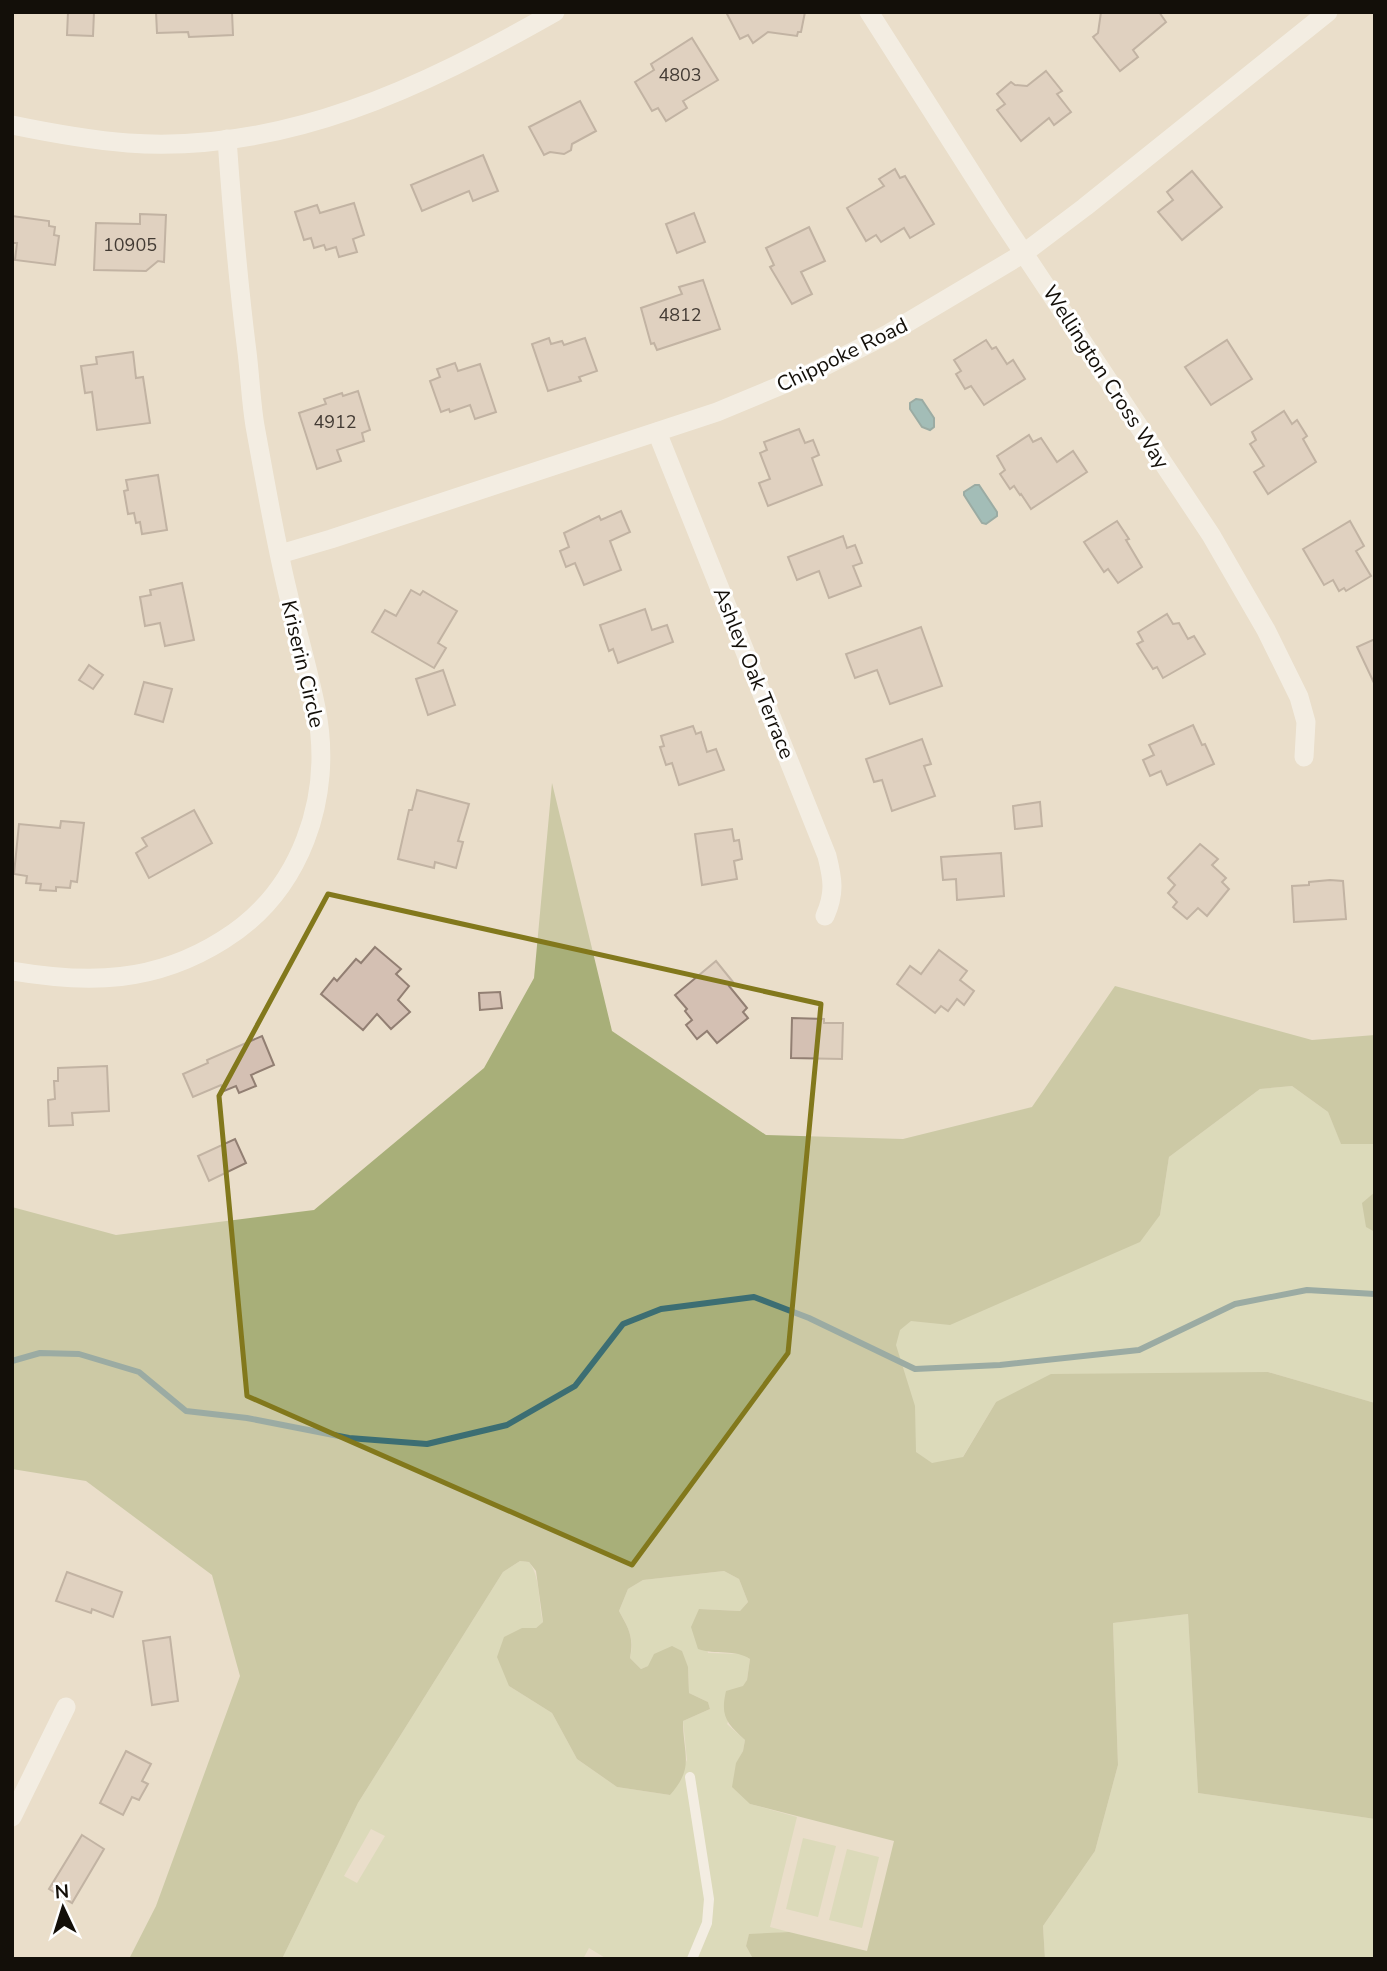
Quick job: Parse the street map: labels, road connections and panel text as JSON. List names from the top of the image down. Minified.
{"streets":{"street":["Chippoke Road","Wellington Cross Way","Kriserin Circle","Ashley Oak Terrace"]},"crossings":[["Chippoke Road","Wellington Cross Way"],["Chippoke Road","Kriserin Circle"],["Chippoke Road","Ashley Oak Terrace"]],"house_numbers":["4803","10905","4812","4912"],"north":"top"}
